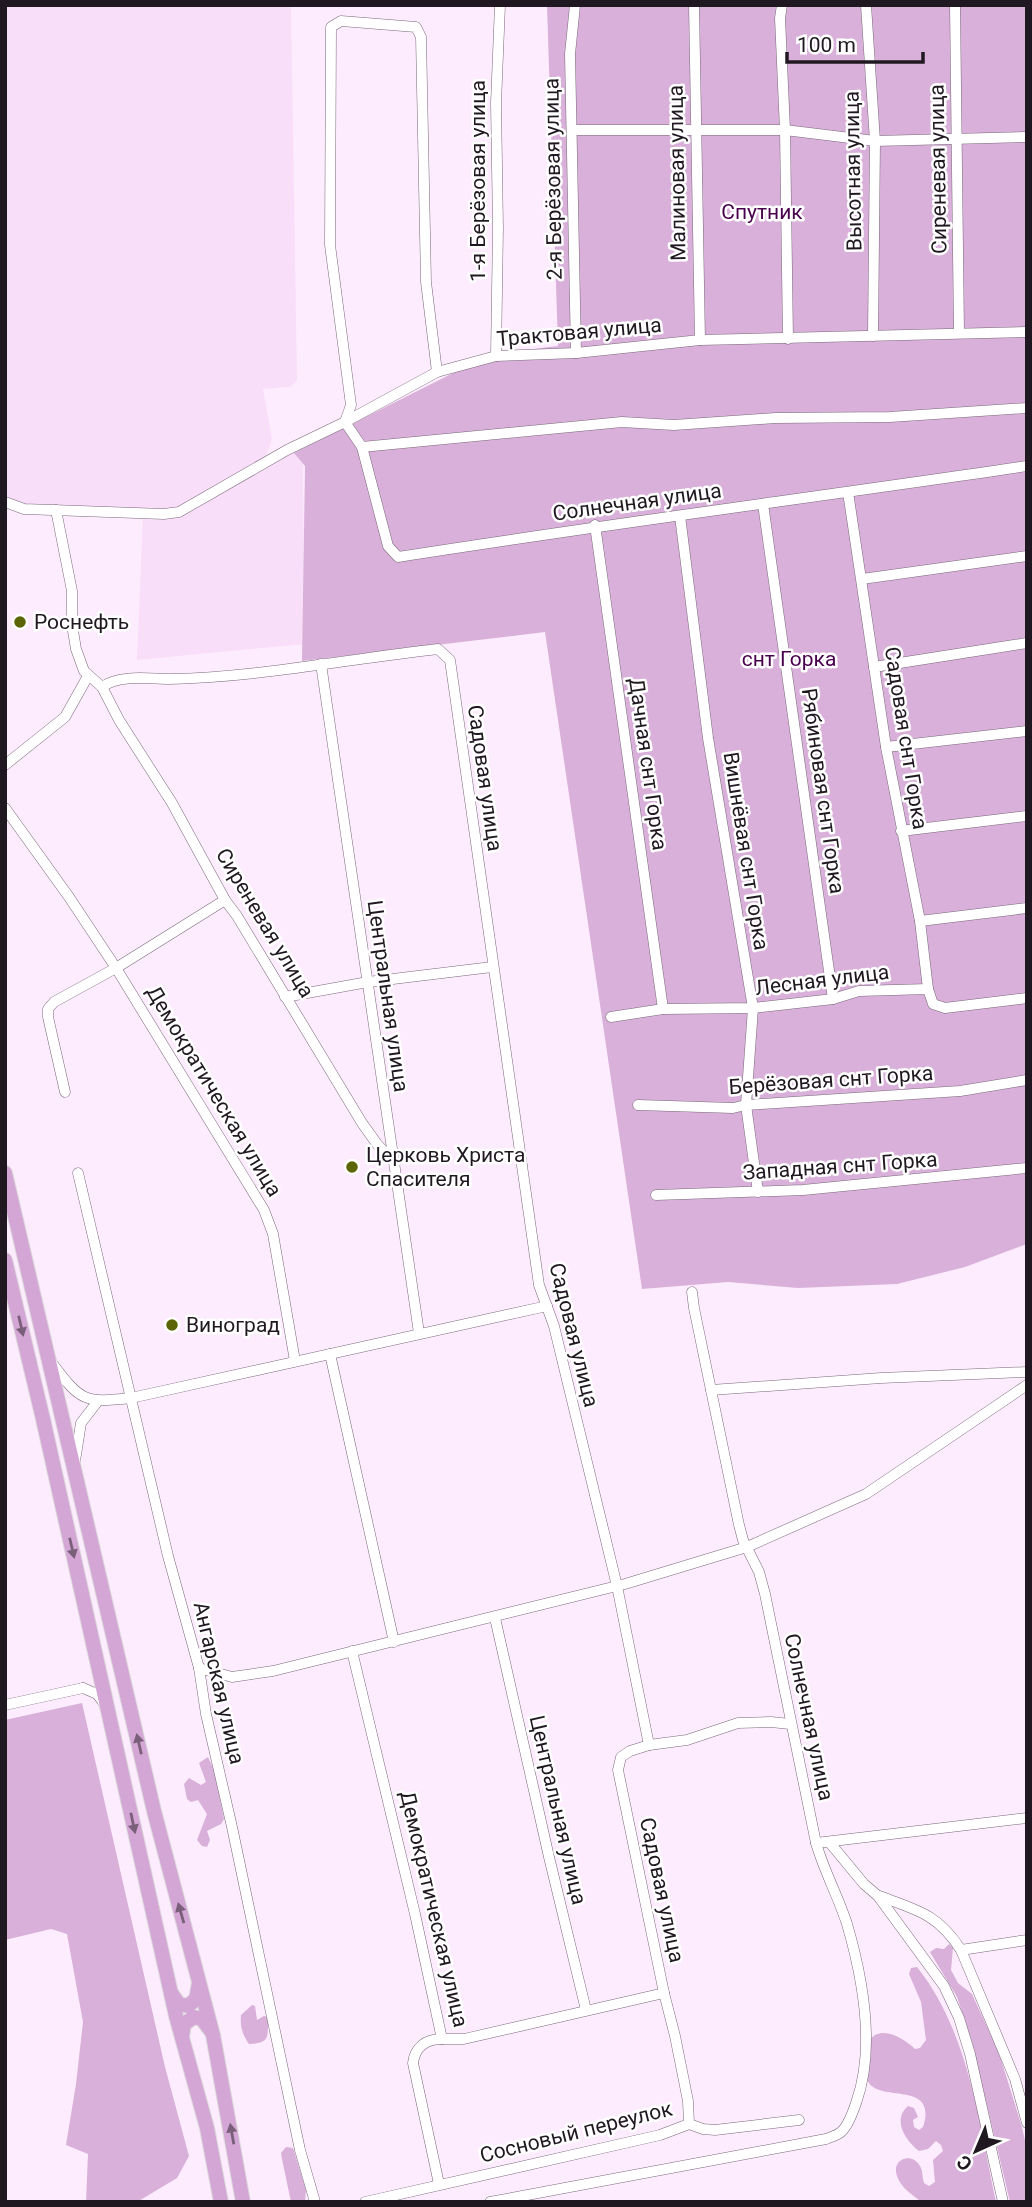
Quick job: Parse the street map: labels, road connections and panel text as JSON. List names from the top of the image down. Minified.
{"streets":{"street":["Сиреневая улица","Высотная улица","Малиновая улица","2-я Берёзовая улица","1-я Берёзовая улица","Трактовая улица","Солнечная улица","Садовая снт Горка","Дачная снт Горка","Садовая улица","Рябиновая снт Горка","Вишнёвая снт Горка","Лесная улица","Центральная улица","Берёзовая снт Горка","Демократическая улица","Западная снт Горка","Ангарская улица","Сосновый переулок"]},"crossings":[["Сиреневая улица","Трактовая улица"],["Сиреневая улица","Садовая улица"],["Сиреневая улица","Центральная улица"],["Высотная улица","Трактовая улица"],["Малиновая улица","Трактовая улица"],["2-я Берёзовая улица","Трактовая улица"],["1-я Берёзовая улица","Трактовая улица"],["Трактовая улица","Солнечная улица"],["Солнечная улица","Садовая снт Горка"],["Солнечная улица","Дачная снт Горка"],["Солнечная улица","Рябиновая снт Горка"],["Солнечная улица","Вишнёвая снт Горка"],["Садовая снт Горка","Лесная улица"],["Дачная снт Горка","Лесная улица"],["Садовая улица","Центральная улица"],["Садовая улица","Демократическая улица"],["Садовая улица","Сосновый переулок"],["Рябиновая снт Горка","Лесная улица"],["Вишнёвая снт Горка","Лесная улица"],["Вишнёвая снт Горка","Берёзовая снт Горка"],["Вишнёвая снт Горка","Западная снт Горка"],["Центральная улица","Демократическая улица"]],"parks":["Спутник","снт Горка"],"places":["Роснефть","Церковь Христа Спасителя","Виноград"],"scale_bar":"100 m","north":"bottom left"}
